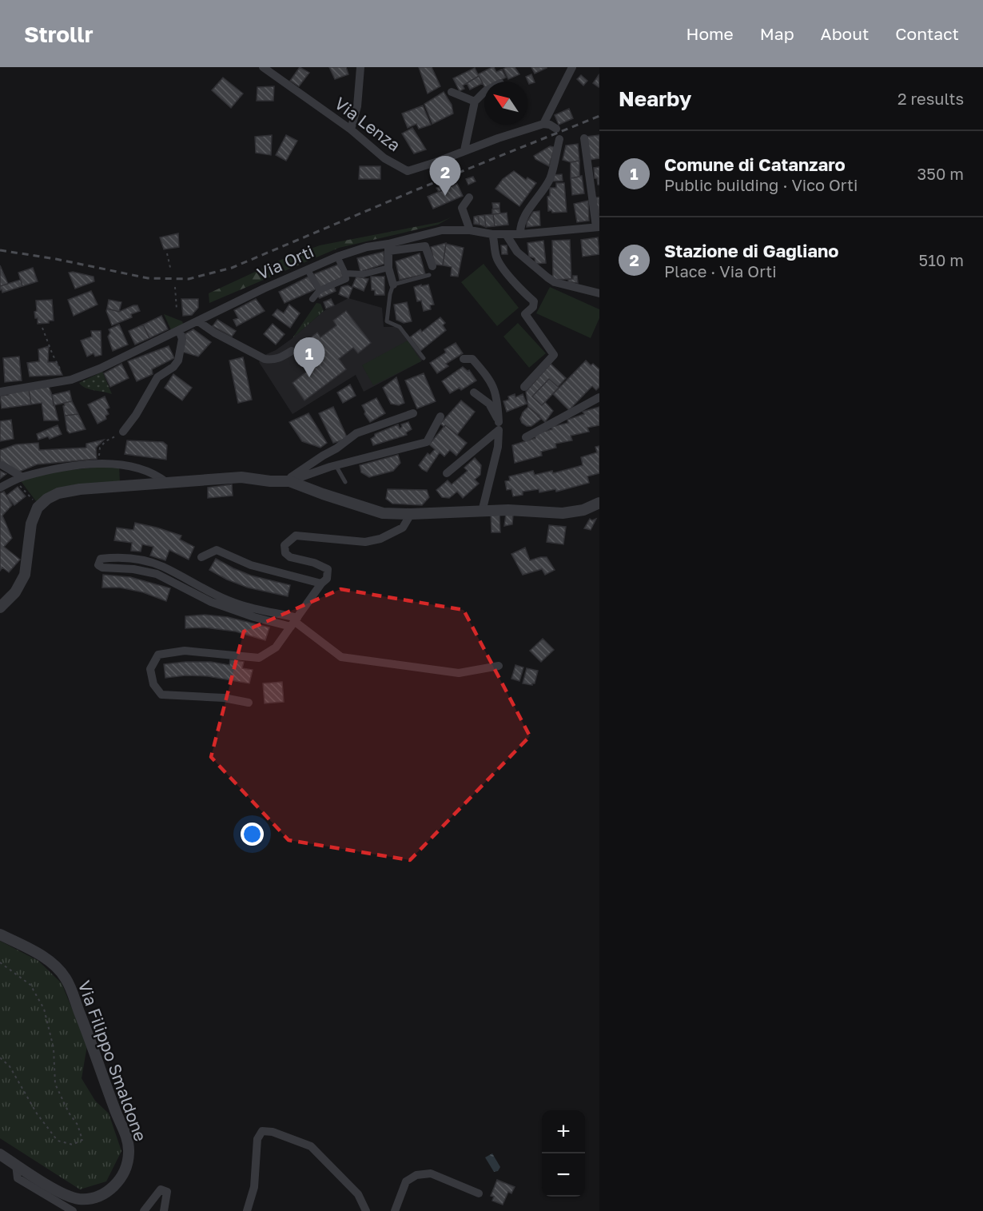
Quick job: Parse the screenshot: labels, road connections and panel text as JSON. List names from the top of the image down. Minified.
{"streets":{"street":["Via Lenza","Via Orti","Via Filippo Smaldone"]},"north":"top left","page":{"header":"Strollr","nav":["Home","Map","About","Contact"],"heading":["Nearby","2 results"],"list":[{"mark":"1","name":"Comune di Catanzaro","note":"Public building · Vico Orti","value":"350 m"},{"mark":"2","name":"Stazione di Gagliano","note":"Place · Via Orti","value":"510 m"}],"pins":["2","1"],"map_buttons":["+","−"]}}
